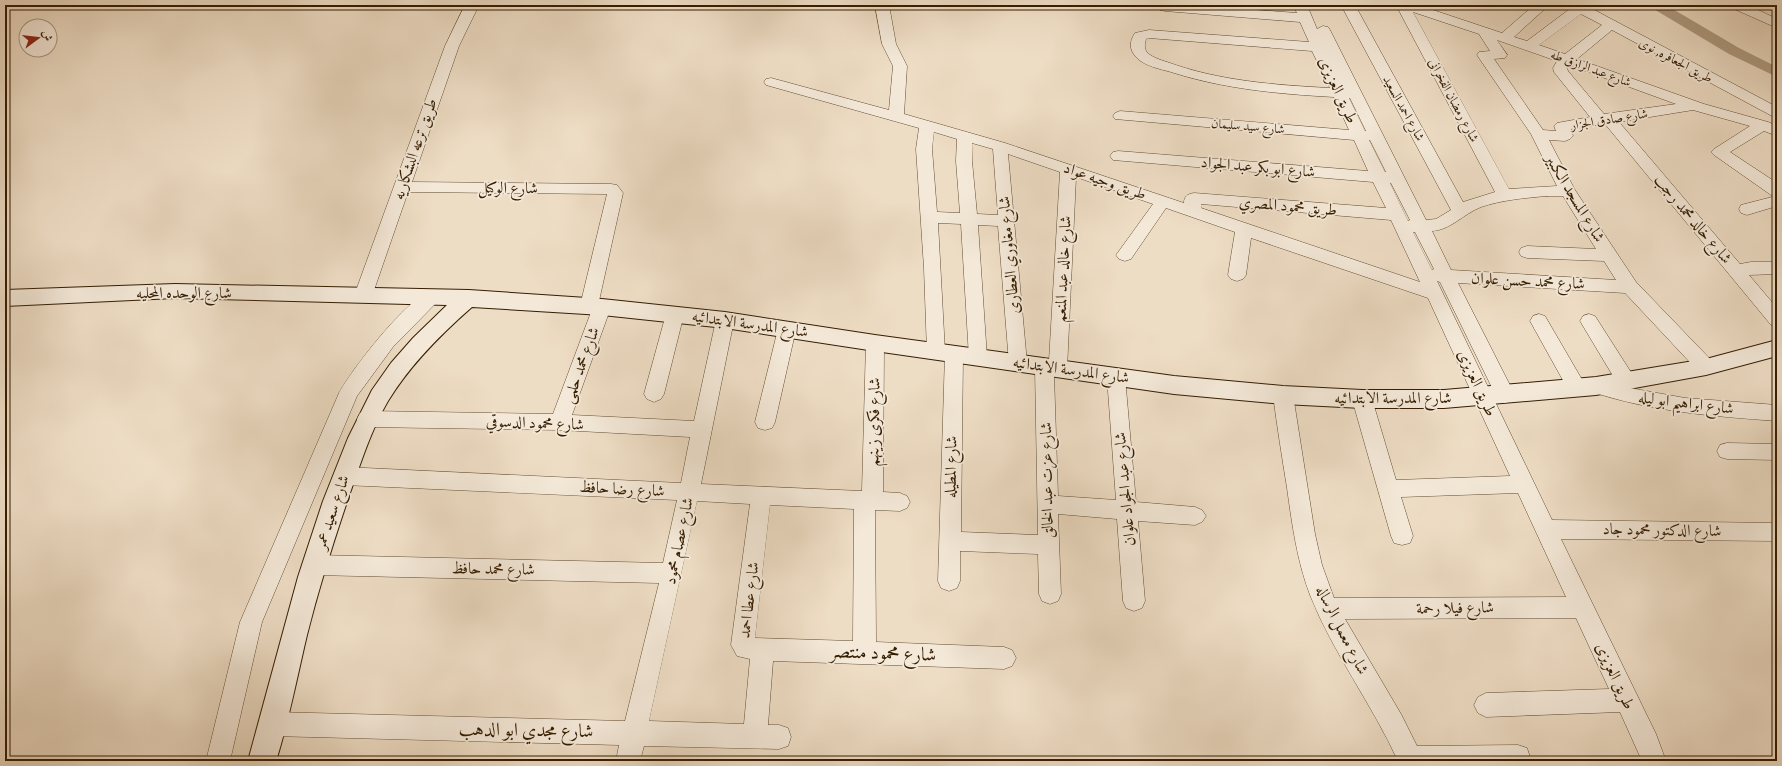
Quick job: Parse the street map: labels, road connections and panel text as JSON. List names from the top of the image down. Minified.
{"streets":{"street":["طريق الجعافره, نوى","شارع عبد الرازق طه","طريق العزيزى","شارع رمضان الفخرانى","شارع احمد السعيد","شارع صادق الجزار","شارع سيد سليمان","طريق ترعه البشكاريه","شارع ابو بكر عبد الجواد","طريق وجيه عواد","شارع الوكيل","شارع المسجد الكبير","طريق محمود المصري","شارع خالد محمد رجب","شارع مغاوري العطارى","شارع خالد عبد المنعم","شارع محمد حسن علوان","شارع الوحده المحليه","شارع المدرسة الابتدائيه","شارع محمد حلمى","شارع ابراهيم ابو ليله","شارع فكرى زينهم","شارع محمود الدسوقي","شارع المطيله","شارع عزت عبد الخالق","شارع رضا حافظ","شارع عبد الجواد علوان","شارع سعيد عمر","شارع الدكتور محمود جاد","شارع عصام محمود","شارع محمد حافظ","شارع عطا احمد","شارع فيلا رحمة","شارع معمل الرساله","شارع محمود منتصر","شارع مجدي ابو الدهب"]},"crossings":[["شارع عبد الرازق طه","شارع رمضان الفخرانى"],["شارع عبد الرازق طه","شارع صادق الجزار"],["شارع عبد الرازق طه","شارع المسجد الكبير"],["شارع عبد الرازق طه","شارع خالد محمد رجب"],["طريق العزيزى","شارع سيد سليمان"],["طريق العزيزى","شارع ابو بكر عبد الجواد"],["طريق العزيزى","طريق وجيه عواد"],["طريق العزيزى","طريق محمود المصري"],["طريق العزيزى","شارع محمد حسن علوان"],["طريق العزيزى","شارع المدرسة الابتدائيه"],["طريق العزيزى","شارع الدكتور محمود جاد"],["طريق العزيزى","شارع فيلا رحمة"],["شارع صادق الجزار","شارع المسجد الكبير"],["شارع صادق الجزار","شارع خالد محمد رجب"],["طريق ترعه البشكاريه","شارع الوكيل"],["طريق ترعه البشكاريه","شارع الوحده المحليه"],["طريق ترعه البشكاريه","شارع المدرسة الابتدائيه"],["طريق وجيه عواد","طريق محمود المصري"],["طريق وجيه عواد","شارع مغاوري العطارى"],["طريق وجيه عواد","شارع خالد عبد المنعم"],["طريق وجيه عواد","شارع المطيله"],["شارع الوكيل","شارع محمد حلمى"],["شارع المسجد الكبير","شارع محمد حسن علوان"],["شارع المسجد الكبير","شارع المدرسة الابتدائيه"],["شارع مغاوري العطارى","شارع المدرسة الابتدائيه"],["شارع خالد عبد المنعم","شارع المدرسة الابتدائيه"],["شارع خالد عبد المنعم","شارع عزت عبد الخالق"],["شارع الوحده المحليه","شارع المدرسة الابتدائيه"],["شارع المدرسة الابتدائيه","شارع محمد حلمى"],["شارع المدرسة الابتدائيه","شارع ابراهيم ابو ليله"],["شارع المدرسة الابتدائيه","شارع فكرى زينهم"],["شارع المدرسة الابتدائيه","شارع المطيله"],["شارع المدرسة الابتدائيه","شارع عزت عبد الخالق"],["شارع المدرسة الابتدائيه","شارع عبد الجواد علوان"],["شارع المدرسة الابتدائيه","شارع سعيد عمر"],["شارع المدرسة الابتدائيه","شارع عصام محمود"],["شارع المدرسة الابتدائيه","شارع معمل الرساله"],["شارع محمد حلمى","شارع محمود الدسوقي"],["شارع فكرى زينهم","شارع رضا حافظ"],["شارع فكرى زينهم","شارع محمود منتصر"],["شارع محمود الدسوقي","شارع سعيد عمر"],["شارع محمود الدسوقي","شارع عصام محمود"],["شارع رضا حافظ","شارع سعيد عمر"],["شارع رضا حافظ","شارع عصام محمود"],["شارع رضا حافظ","شارع عطا احمد"],["شارع سعيد عمر","شارع محمد حافظ"],["شارع سعيد عمر","شارع مجدي ابو الدهب"],["شارع عصام محمود","شارع محمد حافظ"],["شارع عصام محمود","شارع مجدي ابو الدهب"],["شارع عطا احمد","شارع محمود منتصر"],["شارع عطا احمد","شارع مجدي ابو الدهب"],["شارع فيلا رحمة","شارع معمل الرساله"]],"north":"right"}
